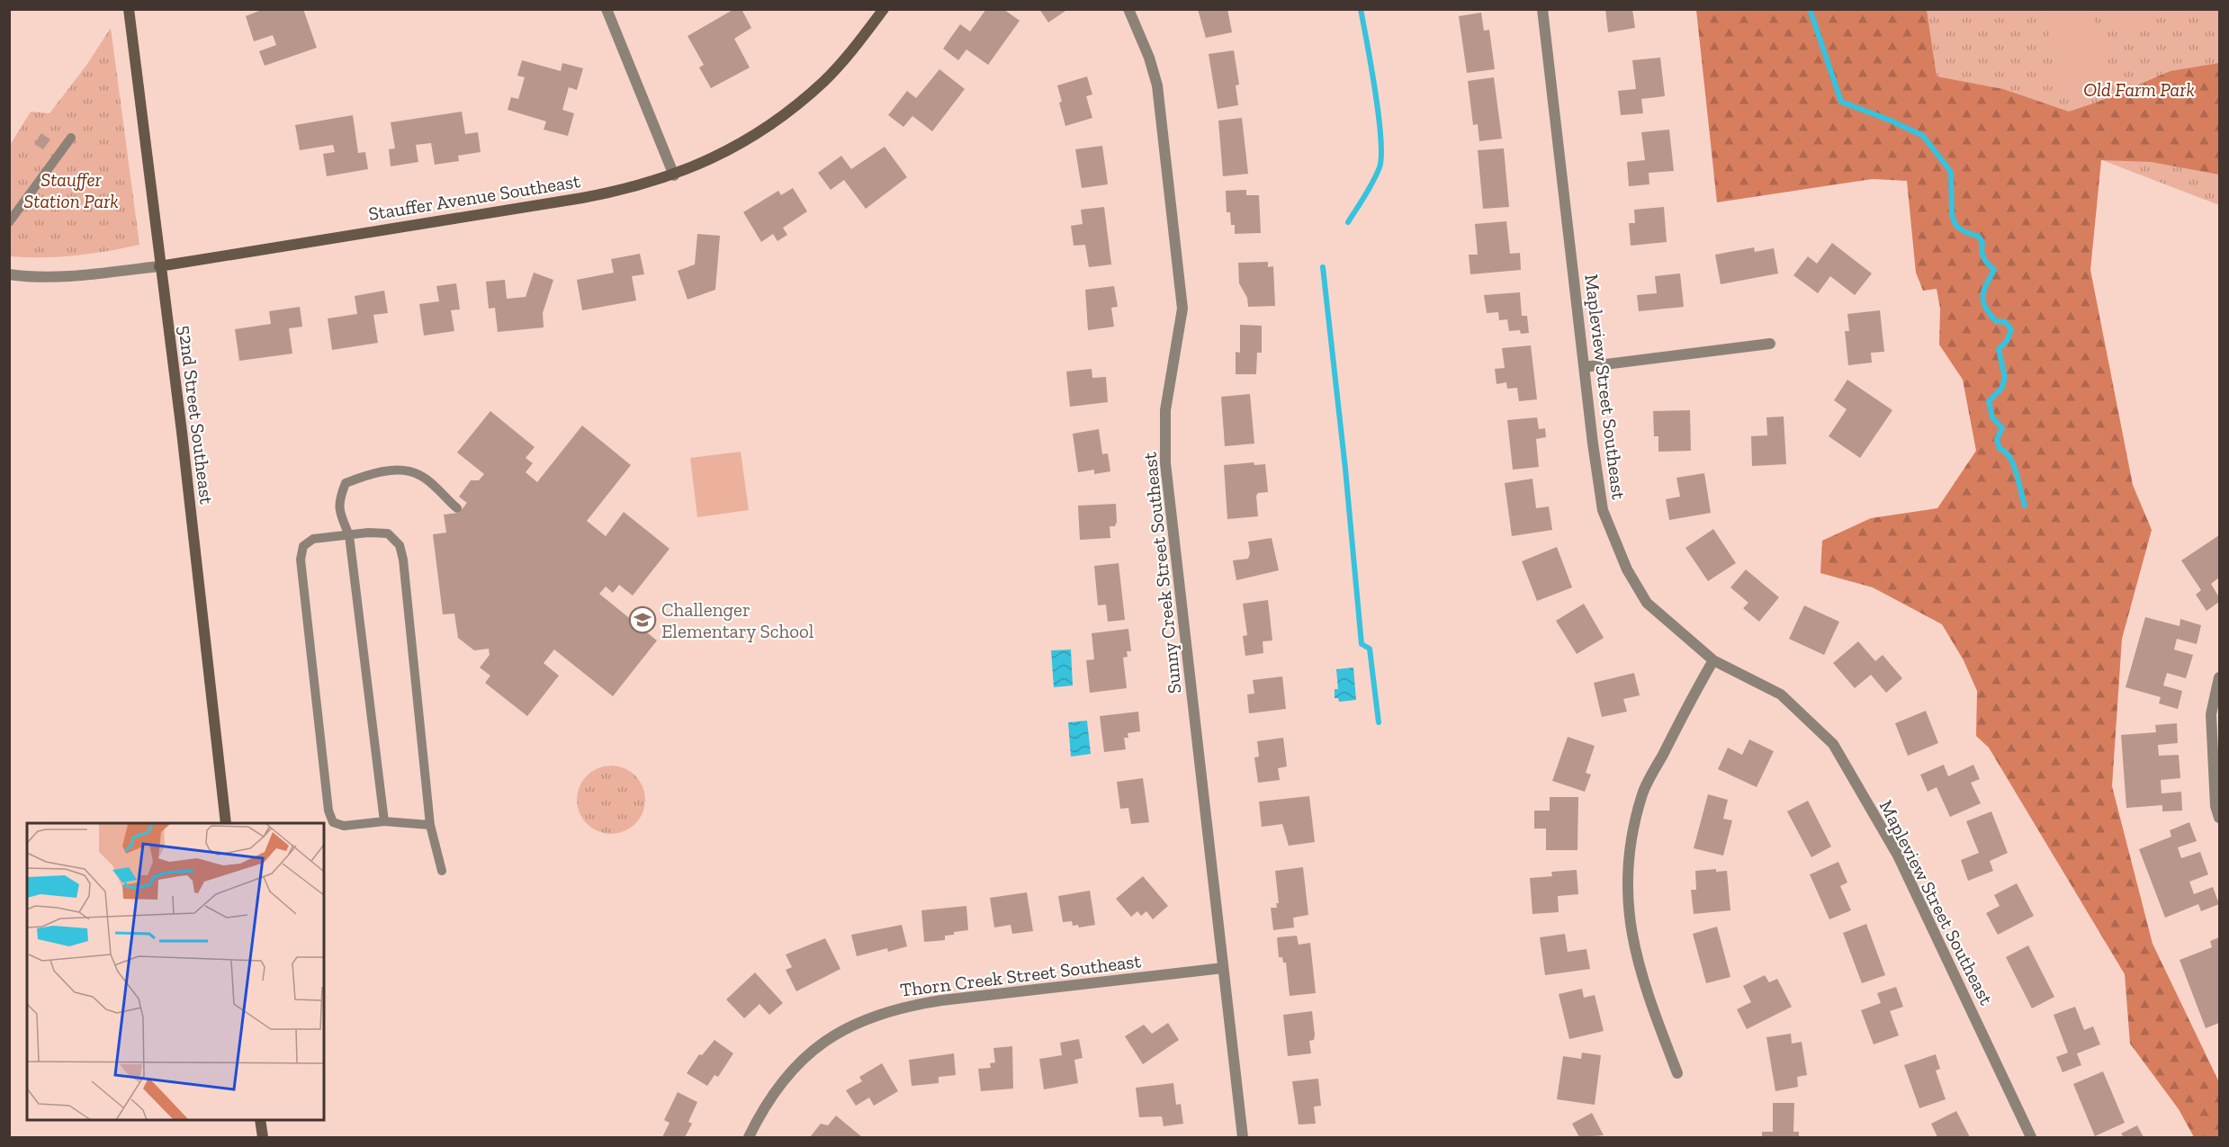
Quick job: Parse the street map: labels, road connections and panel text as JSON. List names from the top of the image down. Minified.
{"streets":{"main road":["Stauffer Avenue Southeast","52nd Street Southeast"],"street":["Mapleview Street Southeast","Sunny Creek Street Southeast","Thorn Creek Street Southeast"]},"crossings":[["Stauffer Avenue Southeast","52nd Street Southeast"],["Sunny Creek Street Southeast","Thorn Creek Street Southeast"]],"parks":["Old Farm Park","Stauffer Station Park"],"places":{"school or university":["Challenger Elementary School"]}}
